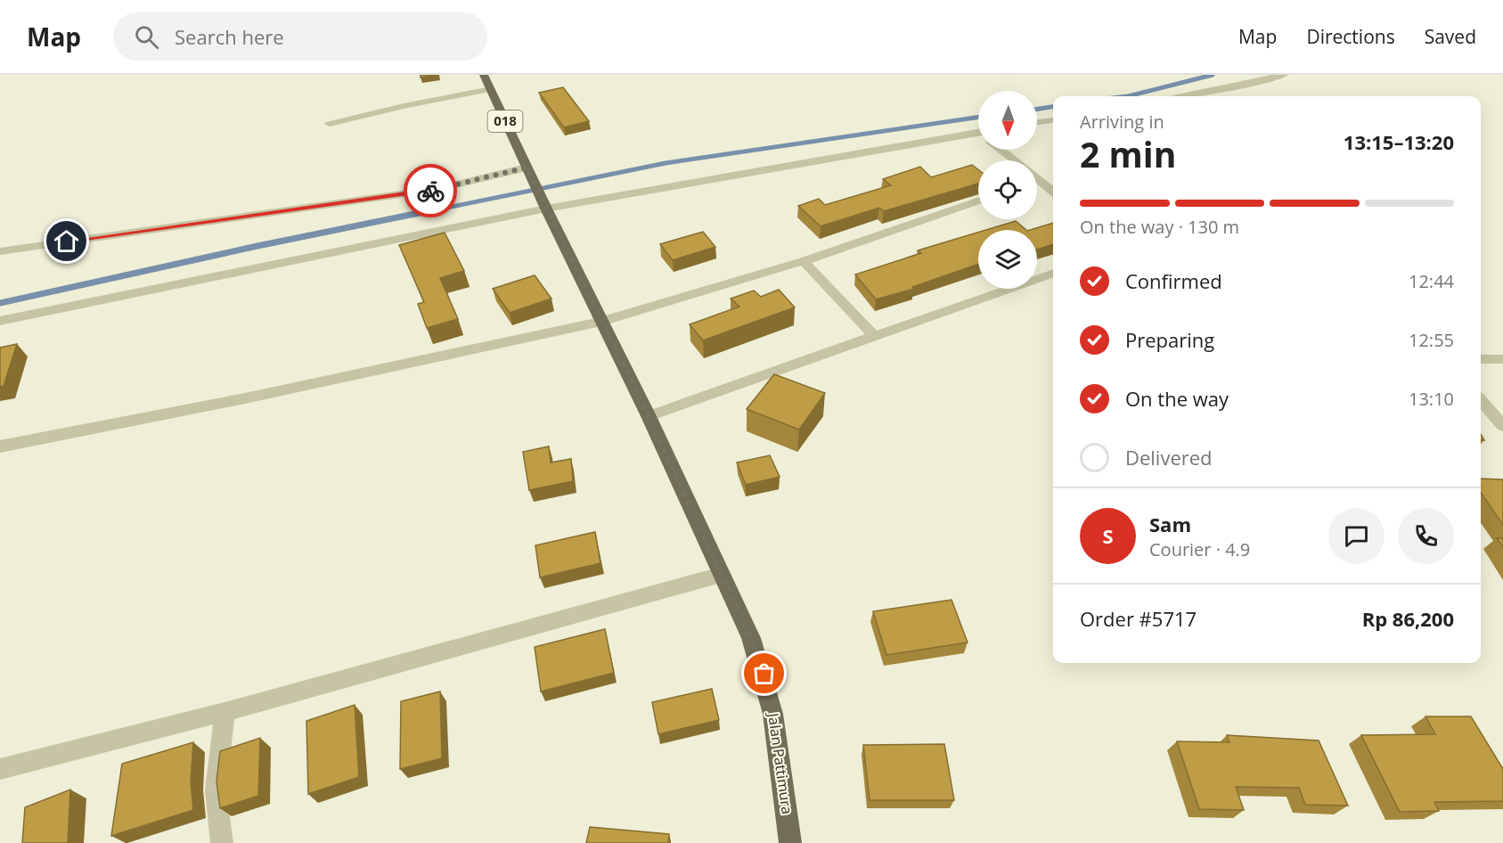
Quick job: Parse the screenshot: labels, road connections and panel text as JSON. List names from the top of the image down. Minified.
{"streets":{"main road":["018","Jalan Pattimura"]},"north":"bottom","page":{"header":"Map","search":"Search here","nav":["Map","Directions","Saved"],"heading":["2 min","Arriving in","13:15–13:20"],"panel":["Sam","Courier · 4.9","Order #5717","Rp 86,200"],"bar":"On the way · 130 m","list":[["Confirmed","12:44"],["Preparing","12:55"],["On the way","13:10"],"Delivered"],"round":"S"}}
